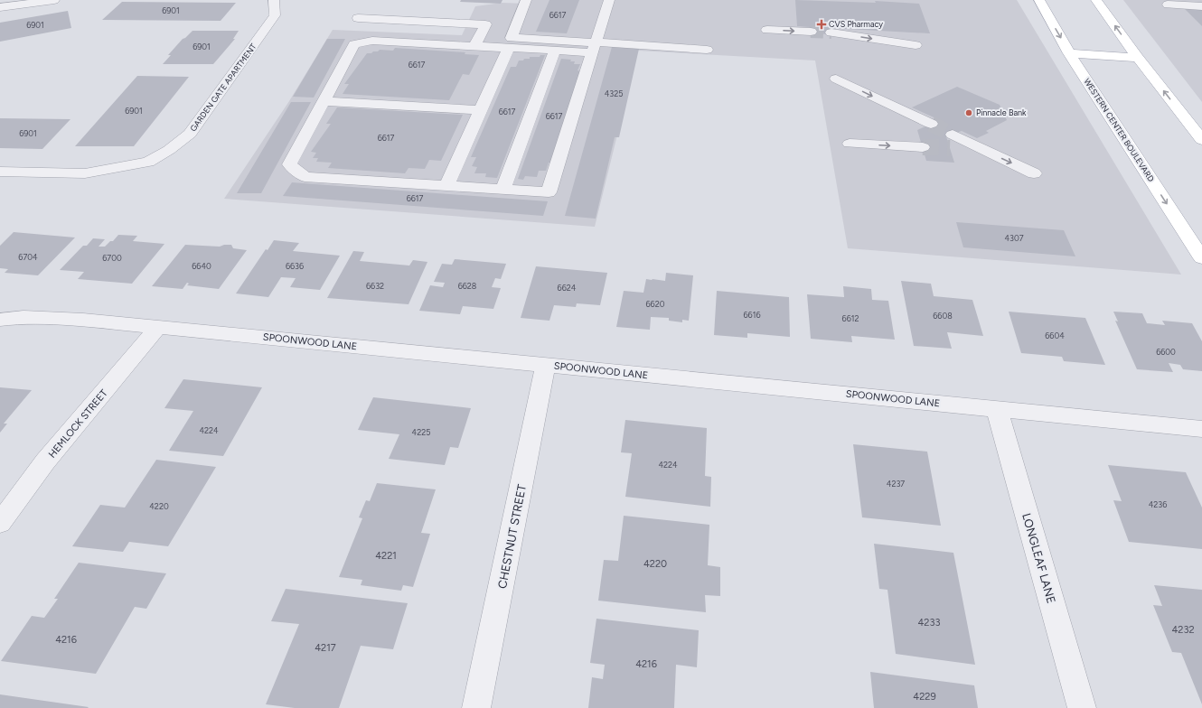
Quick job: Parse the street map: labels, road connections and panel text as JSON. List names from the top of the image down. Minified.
{"streets":{"main road":["WESTERN CENTER BOULEVARD"],"street":["GARDEN GATE APARTMENT","SPOONWOOD LANE","HEMLOCK STREET","CHESTNUT STREET","LONGLEAF LANE"]},"crossings":[["SPOONWOOD LANE","HEMLOCK STREET"],["SPOONWOOD LANE","CHESTNUT STREET"],["SPOONWOOD LANE","LONGLEAF LANE"]],"places":{"health":["CVS Pharmacy"],"other":["Pinnacle Bank"]},"house_numbers":["6901","6617","6901","6901","6617","4325","6901","6617","6617","6901","6617","6617","4307","6704","6700","6640","6636","6632","6628","6624","6620","6616","6608","6612","6604","6600","4224","4225","4224","4237","4236","4220","4221","4220","4233","4232","4216","4217","4216","4229"]}
